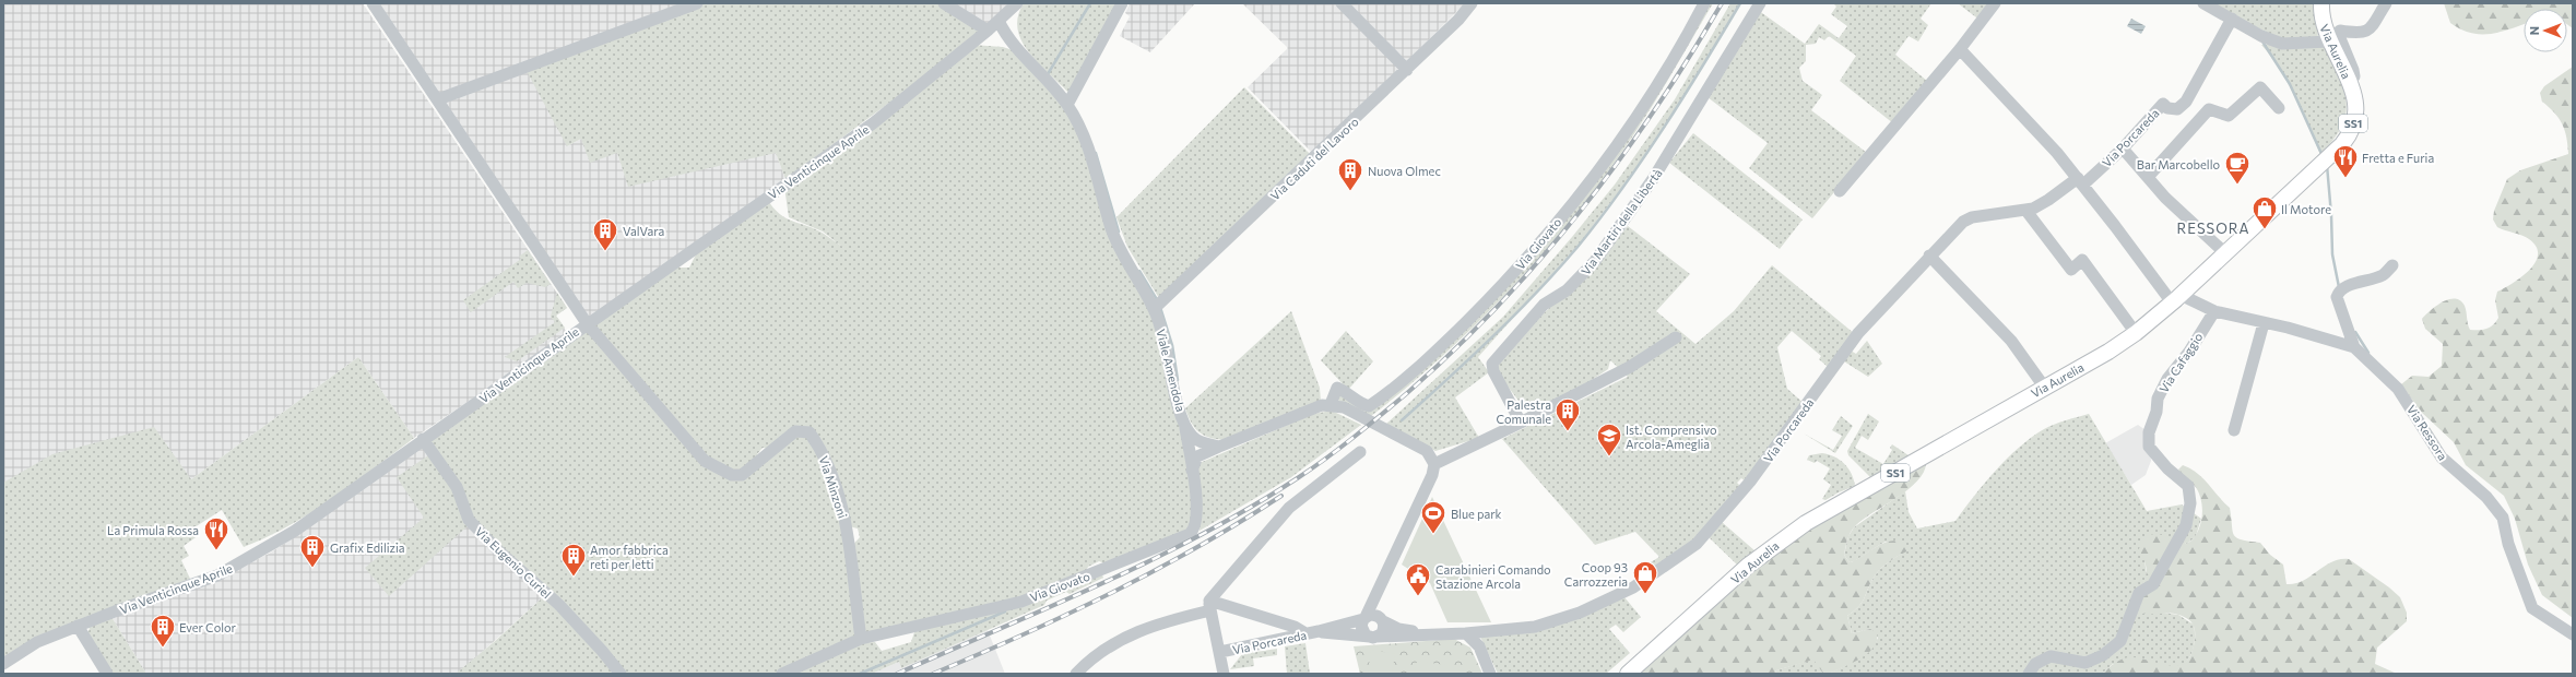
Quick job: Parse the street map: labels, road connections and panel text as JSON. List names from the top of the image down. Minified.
{"streets":{"main road":["Via Aurelia","SS1"],"street":["Via Porcareda","Via Caduti del Lavoro","Via Venticinque Aprile","Via Martiri della Libertà","Via Giovato","Via Cafaggio","Viale Amendola","Via Ressora","Via Minzoni","Via Eugenio Curiel"]},"crossings":[["Via Aurelia","Via Ressora"],["Via Caduti del Lavoro","Viale Amendola"],["Via Venticinque Aprile","Viale Amendola"],["Via Venticinque Aprile","Via Minzoni"],["Via Venticinque Aprile","Via Eugenio Curiel"],["Via Giovato","Viale Amendola"],["Via Giovato","Via Minzoni"],["Via Cafaggio","Via Ressora"]],"districts":["RESSORA"],"places":{"restaurant":["Fretta e Furia","La Primula Rossa"],"cafe":["Bar Marcobello"],"building":["Nuova Olmec","ValVara","Palestra Comunale","Grafix Edilizia","Amor fabbrica reti per letti","Ever Color"],"shop":["Il Motore","Coop 93 Carrozzeria"],"school or university":["Ist. Comprensivo Arcola-Ameglia"],"sports":["Blue park"],"public building":["Carabinieri Comando Stazione Arcola"]},"north":"left"}
